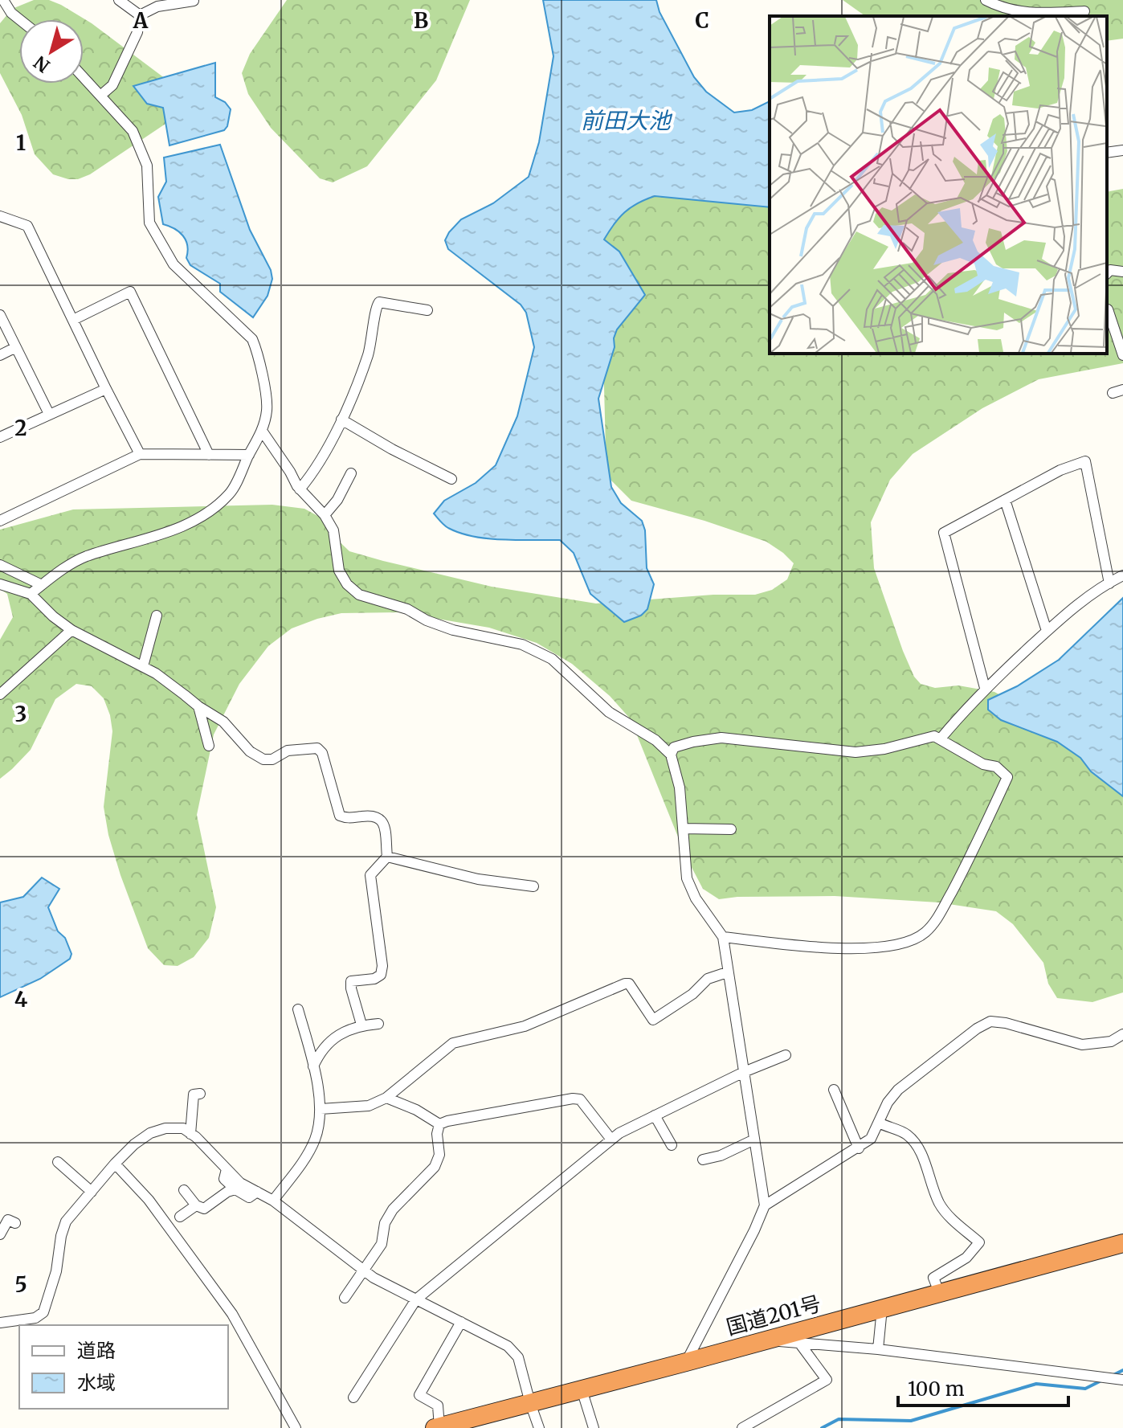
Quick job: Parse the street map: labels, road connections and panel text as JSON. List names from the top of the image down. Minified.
{"streets":{"highway":["国道201号"]},"water":["前田大池"],"legend":["道路","水域"],"scale_bar":"100 m","north":"bottom left","grid":{"columns":["A","B","C"],"rows":["1","2","3","4","5"]}}
